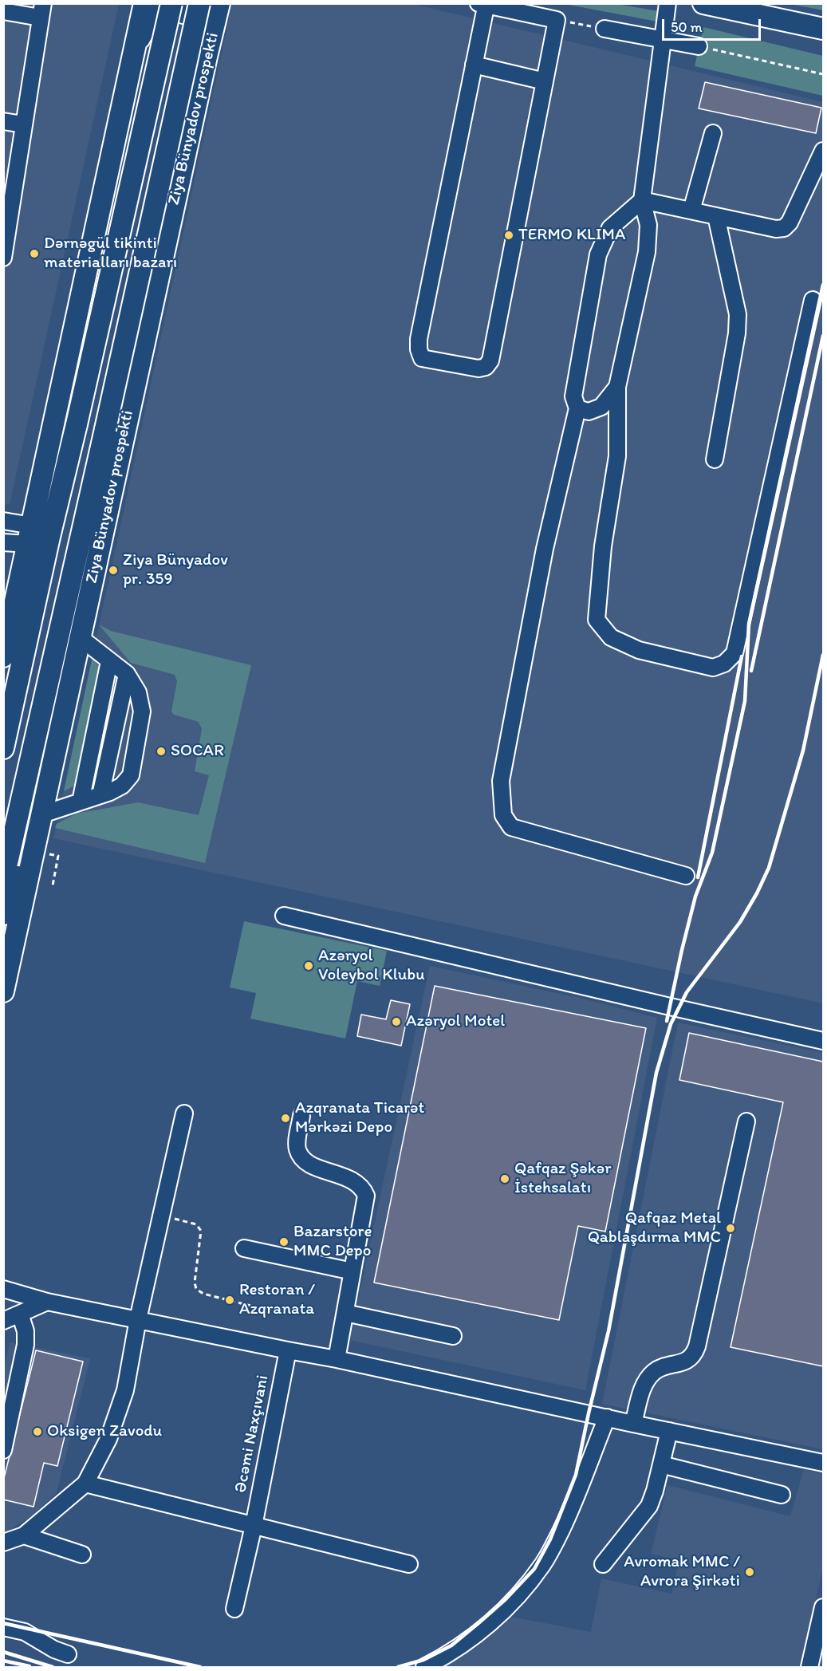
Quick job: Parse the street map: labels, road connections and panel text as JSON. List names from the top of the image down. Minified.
{"streets":{"main road":["Ziya Bünyadov prospekti"],"street":["Əcəmi Naxçıvani"]},"places":["TERMO KLIMA","Dərnəgül tikinti materialları bazarı","Ziya Bünyadov pr. 359","SOCAR","Azəryol Voleybol Klubu","Azəryol Motel","Azqranata Ticarət Mərkəzi Depo","Qafqaz Şəkər İstehsalatı","Qafqaz Metal Qablaşdırma MMC","Bazarstore MMC Depo","Restoran / Azqranata","Oksigen Zavodu","Avromak MMC / Avrora Şirkəti"],"scale_bar":"50 m"}
